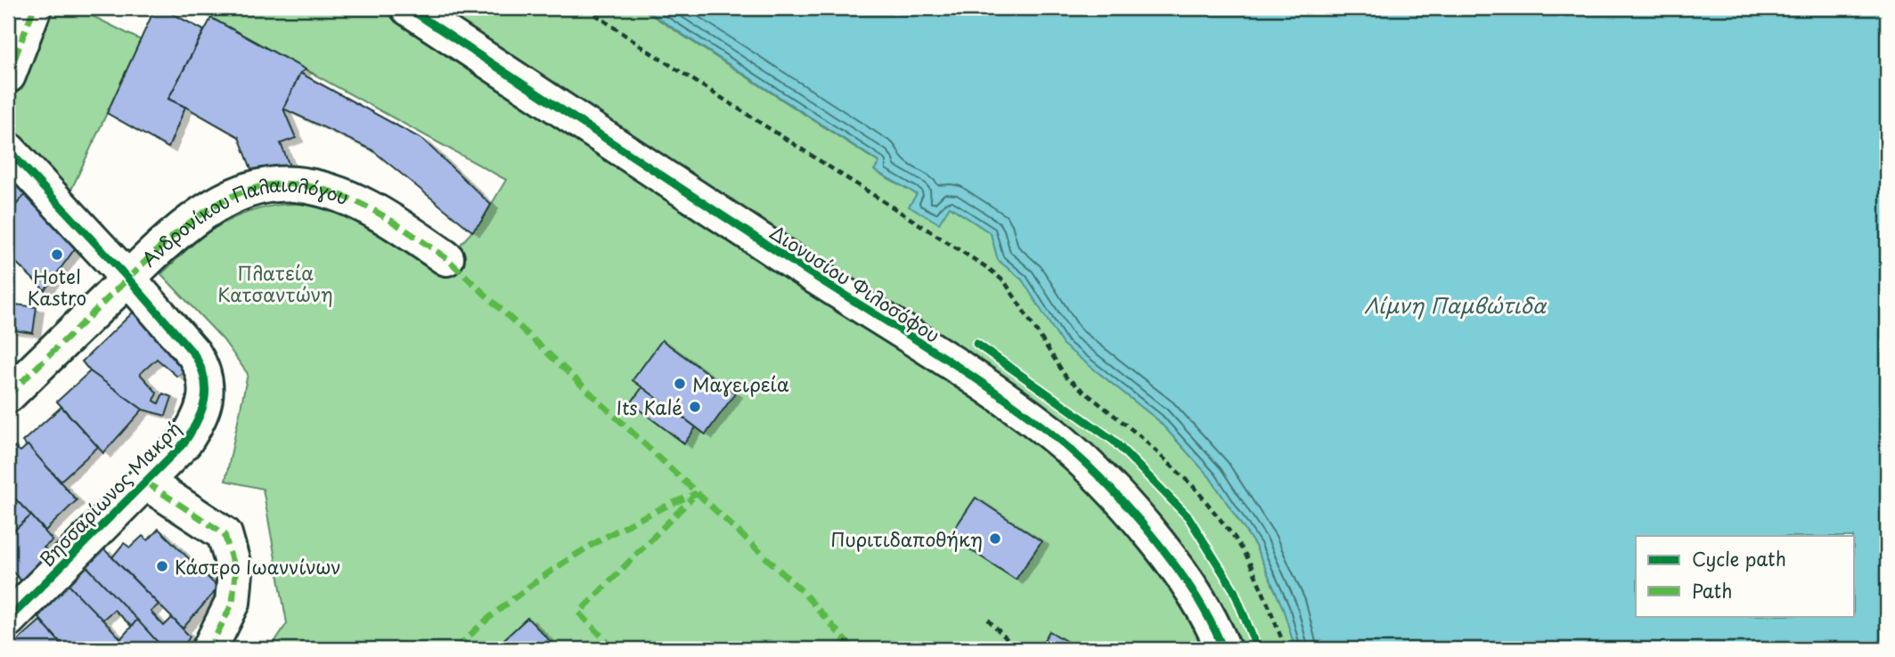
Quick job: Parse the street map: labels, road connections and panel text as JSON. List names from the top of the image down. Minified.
{"streets":{"street":["Ανδρονίκου Παλαιολόγου","Διονυσίου Φιλοσόφου","Βησσαρίωνος Μακρή"]},"crossings":[["Ανδρονίκου Παλαιολόγου","Βησσαρίωνος Μακρή"]],"water":["Λίμνη Παμβώτιδα"],"parks":["Πλατεία Κατσαντώνη"],"places":["Hotel Kastro","Μαγειρεία","Its Kalé","Πυριτιδαποθήκη","Κάστρο Ιωαννίνων"],"legend":["Cycle path","Path"]}
